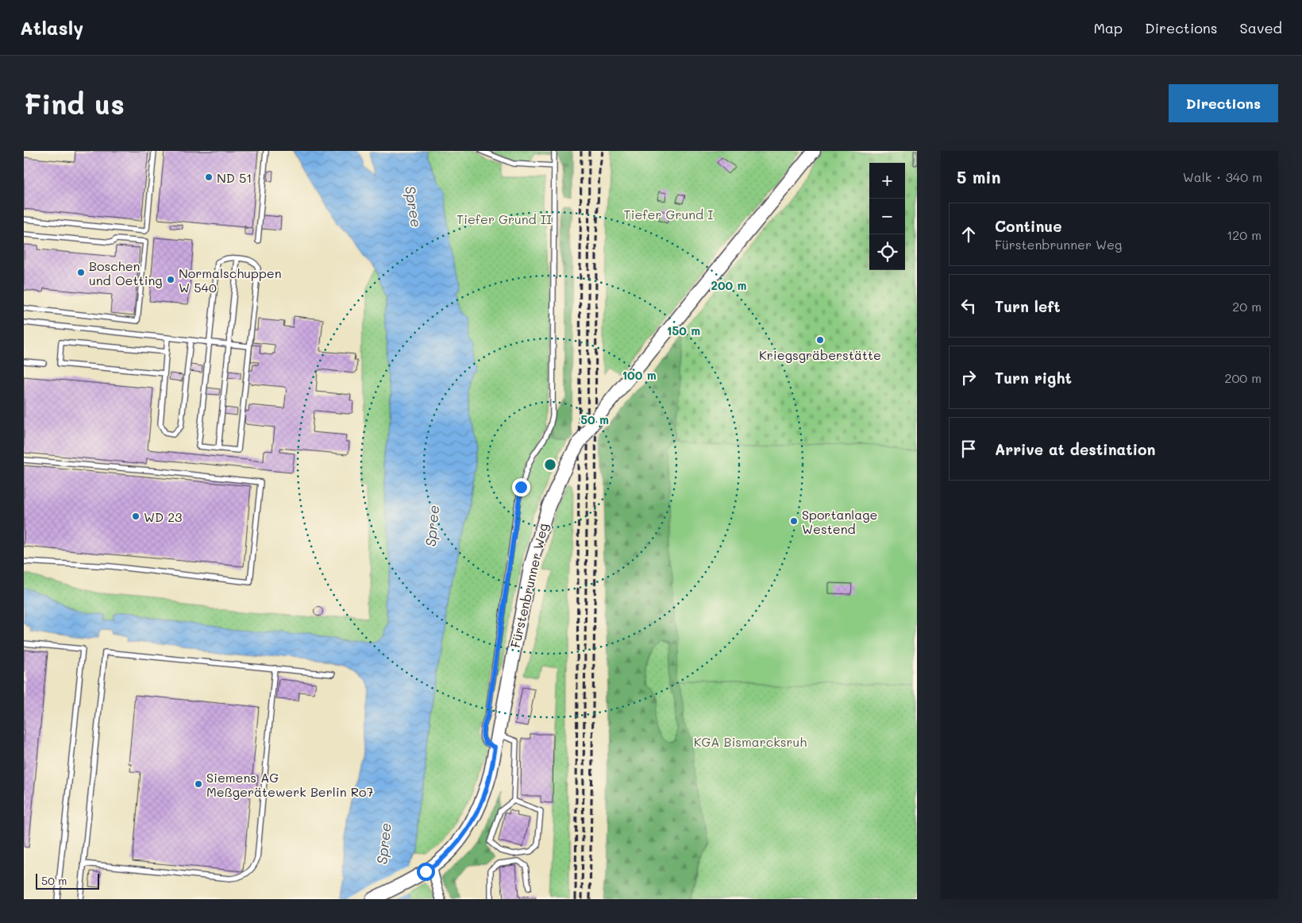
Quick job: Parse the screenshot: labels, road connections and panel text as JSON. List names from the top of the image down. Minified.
{"streets":{"main road":["Fürstenbrunner Weg"]},"water":["Spree"],"parks":["Tiefer Grund I","Tiefer Grund II","KGA Bismarcksruh"],"places":["ND 51","Boschen und Oetting","Normalschuppen W 540","Kriegsgräberstätte","WD 23","Sportanlage Westend","Siemens AG Meßgerätewerk Berlin Ro7"],"scale_bar":"50 m","page":{"header":"Atlasly","nav":["Map","Directions","Saved"],"buttons":"Directions","title":"Find us","heading":["5 min","Walk · 340 m"],"map_buttons":["+","−"],"list":[["Continue","Fürstenbrunner Weg","120 m"],["Turn left","20 m"],["Turn right","200 m"],"Arrive at destination"],"scale":"50 m"},"rings":["200 m","150 m","100 m","50 m"]}
